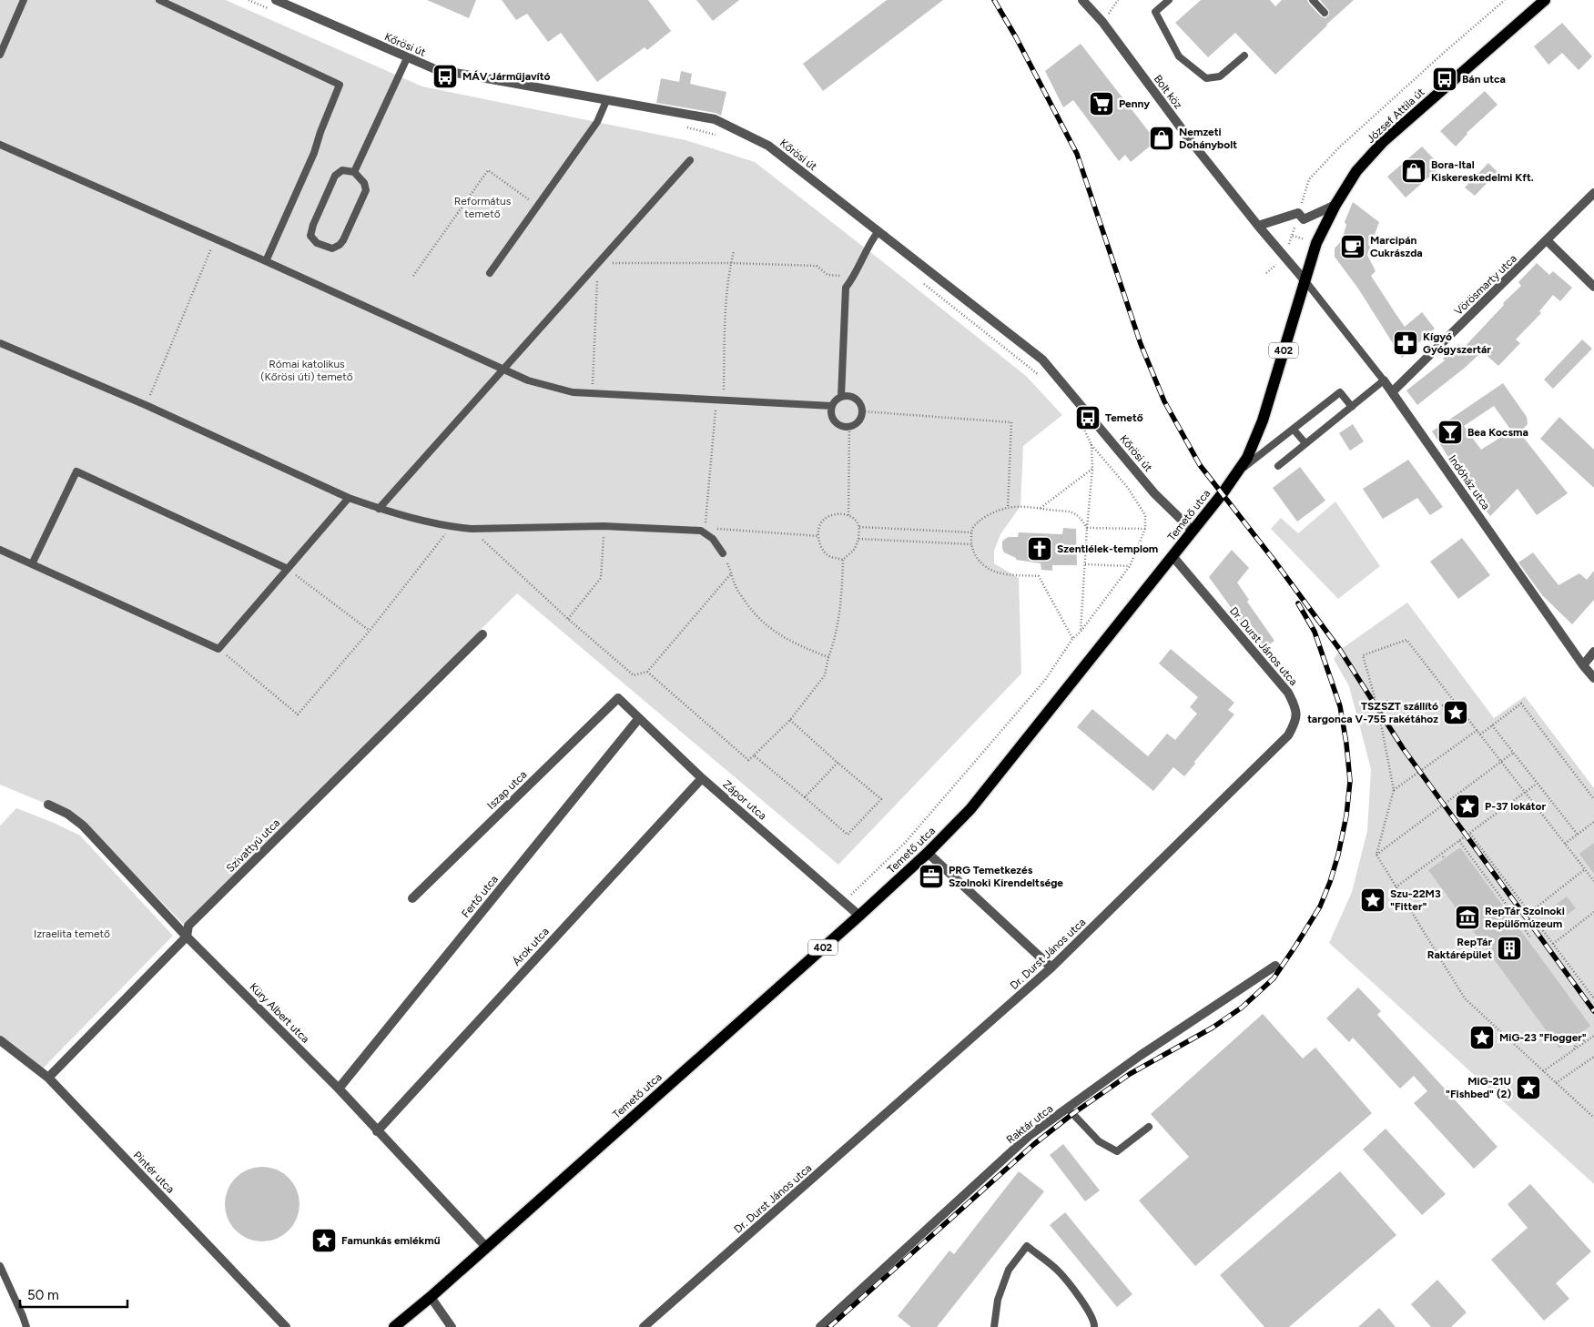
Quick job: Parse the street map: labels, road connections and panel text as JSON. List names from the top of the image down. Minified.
{"streets":{"main road":["József Attila út","402","Temető utca"],"street":["Kőrösi út","Bolt köz","Vörösmarty utca","Indóház utca","Dr. Durst János utca","Iszap utca","Zápor utca","Szivattyú utca","Fertő utca","Árok utca","Küry Albert utca","Raktár utca","Pintér utca"]},"crossings":[["Kőrösi út","Temető utca"],["Bolt köz","József Attila út"],["Bolt köz","Indóház utca"],["Bolt köz","Temető utca"],["József Attila út","Indóház utca"],["József Attila út","Temető utca"],["Vörösmarty utca","Indóház utca"],["Indóház utca","Temető utca"],["Temető utca","Dr. Durst János utca"],["Temető utca","Zápor utca"],["Temető utca","Küry Albert utca"],["Iszap utca","Zápor utca"],["Zápor utca","Fertő utca"],["Zápor utca","Árok utca"],["Szivattyú utca","Küry Albert utca"],["Szivattyú utca","Pintér utca"],["Fertő utca","Küry Albert utca"],["Árok utca","Küry Albert utca"]],"parks":["Református temető","Római katolikus (Kőrösi úti) temető","Izraelita temető"],"places":{"bus stop":["MÁV Járműjavító","Bán utca","Temető"],"supermarket":["Penny"],"shop":["Nemzeti Dohánybolt","Bora-Ital Kiskereskedelmi Kft."],"cafe":["Marcipán Cukrászda"],"pharmacy":["Kígyó Gyógyszertár"],"bar":["Bea Kocsma"],"church":["Szentlélek-templom"],"place":["TSZSZT szállító targonca V-755 rakétához","P-37 lokátor","Szu-22M3 \"Fitter\"","MiG-23 \"Flogger\"","MiG-21U \"Fishbed\" (2)","Famunkás emlékmű"],"office":["PRG Temetkezés Szolnoki Kirendeltsége"],"museum":["RepTár Szolnoki Repülőmúzeum"],"building":["RepTár Raktárépület"]},"scale_bar":"50 m"}
